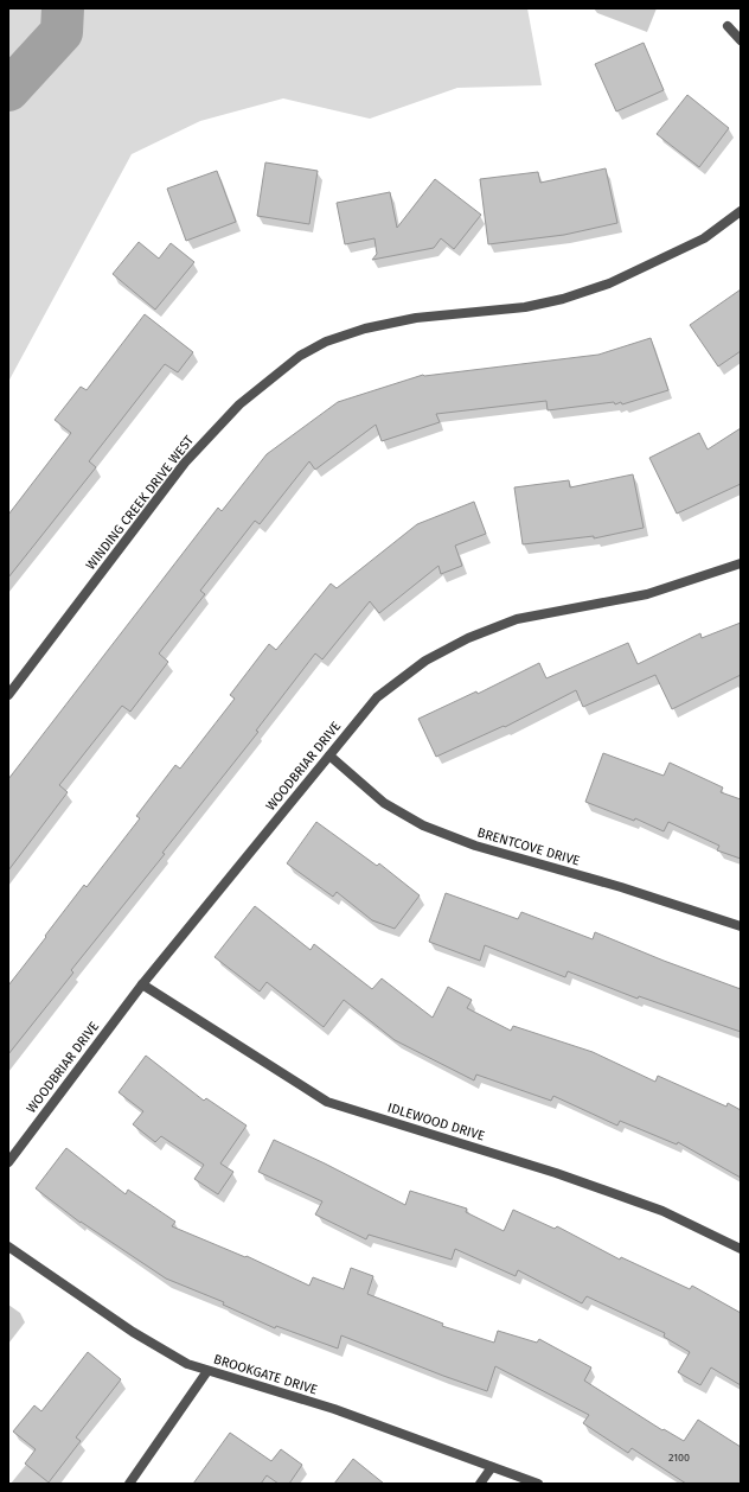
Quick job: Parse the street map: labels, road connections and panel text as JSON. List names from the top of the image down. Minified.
{"streets":{"street":["WINDING CREEK DRIVE WEST","WOODBRIAR DRIVE","BRENTCOVE DRIVE","IDLEWOOD DRIVE","BROOKGATE DRIVE"]},"crossings":[["WOODBRIAR DRIVE","BRENTCOVE DRIVE"],["WOODBRIAR DRIVE","IDLEWOOD DRIVE"]],"house_numbers":["2100"]}
